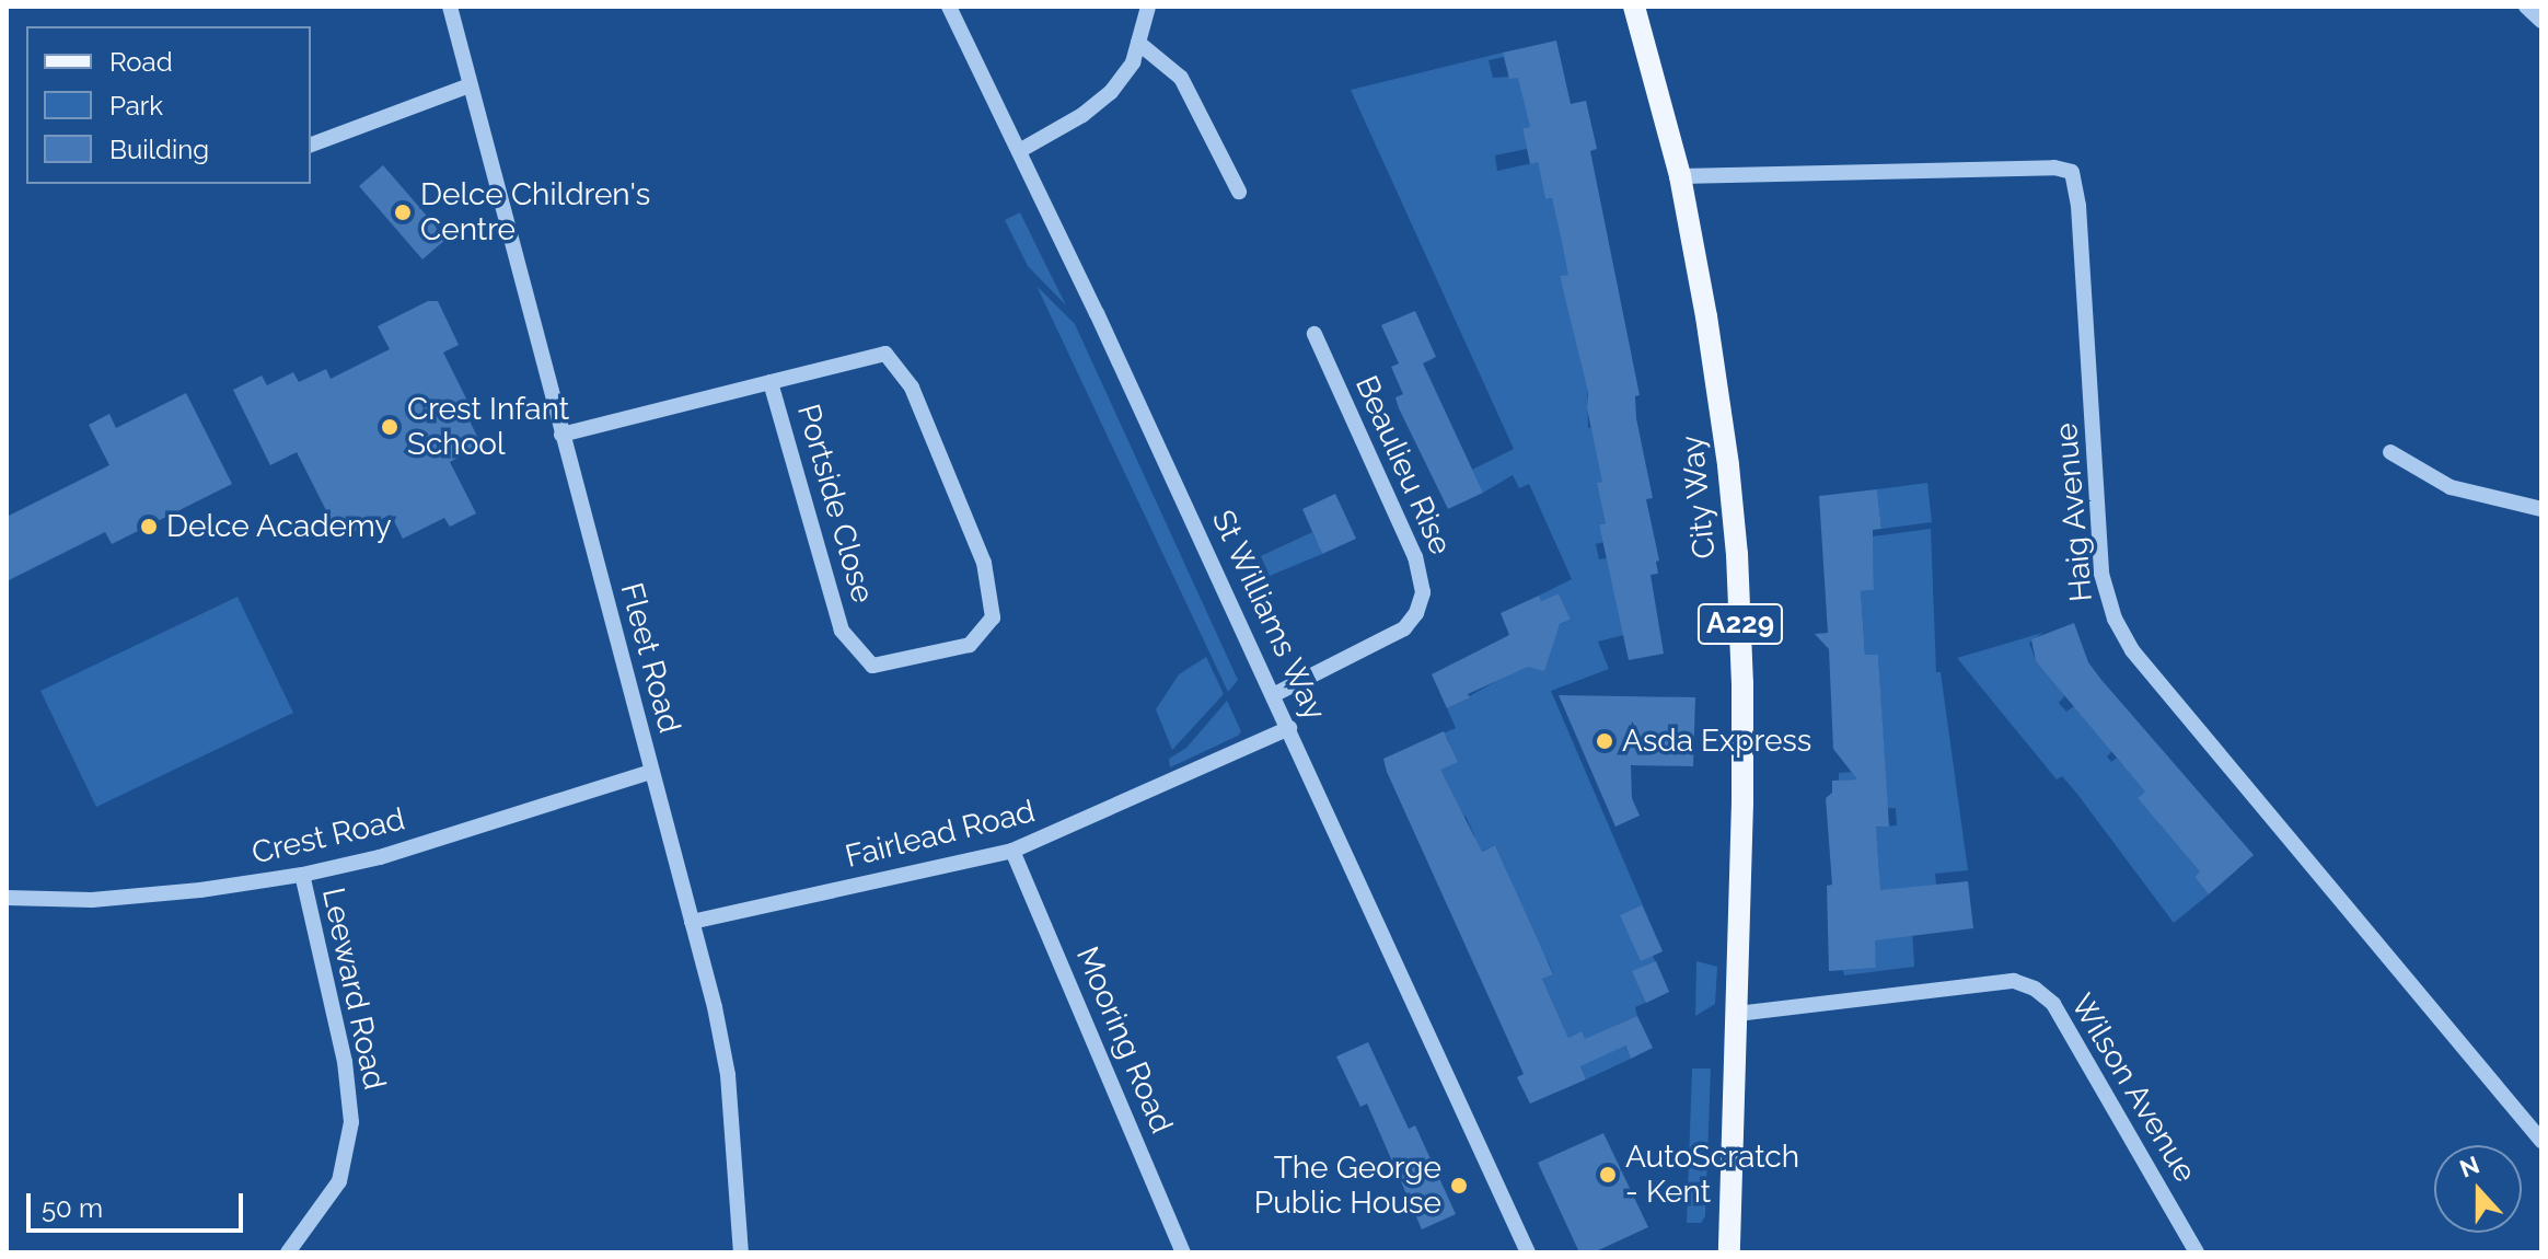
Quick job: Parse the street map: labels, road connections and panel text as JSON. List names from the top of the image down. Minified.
{"streets":{"main road":["City Way","A229"],"street":["Beaulieu Rise","Portside Close","Haig Avenue","St Williams Way","Fleet Road","Fairlead Road","Crest Road","Leeward Road","Mooring Road","Wilson Avenue"]},"crossings":[["Beaulieu Rise","St Williams Way"],["City Way","Haig Avenue"],["City Way","Wilson Avenue"],["Portside Close","Fleet Road"],["St Williams Way","Fairlead Road"],["Fleet Road","Fairlead Road"],["Fleet Road","Crest Road"],["Fairlead Road","Mooring Road"],["Crest Road","Leeward Road"]],"places":["Delce Children's Centre","Crest Infant School","Delce Academy","Asda Express","AutoScratch - Kent","The George Public House"],"legend":["Road","Park","Building"],"scale_bar":"50 m","north":"top"}
